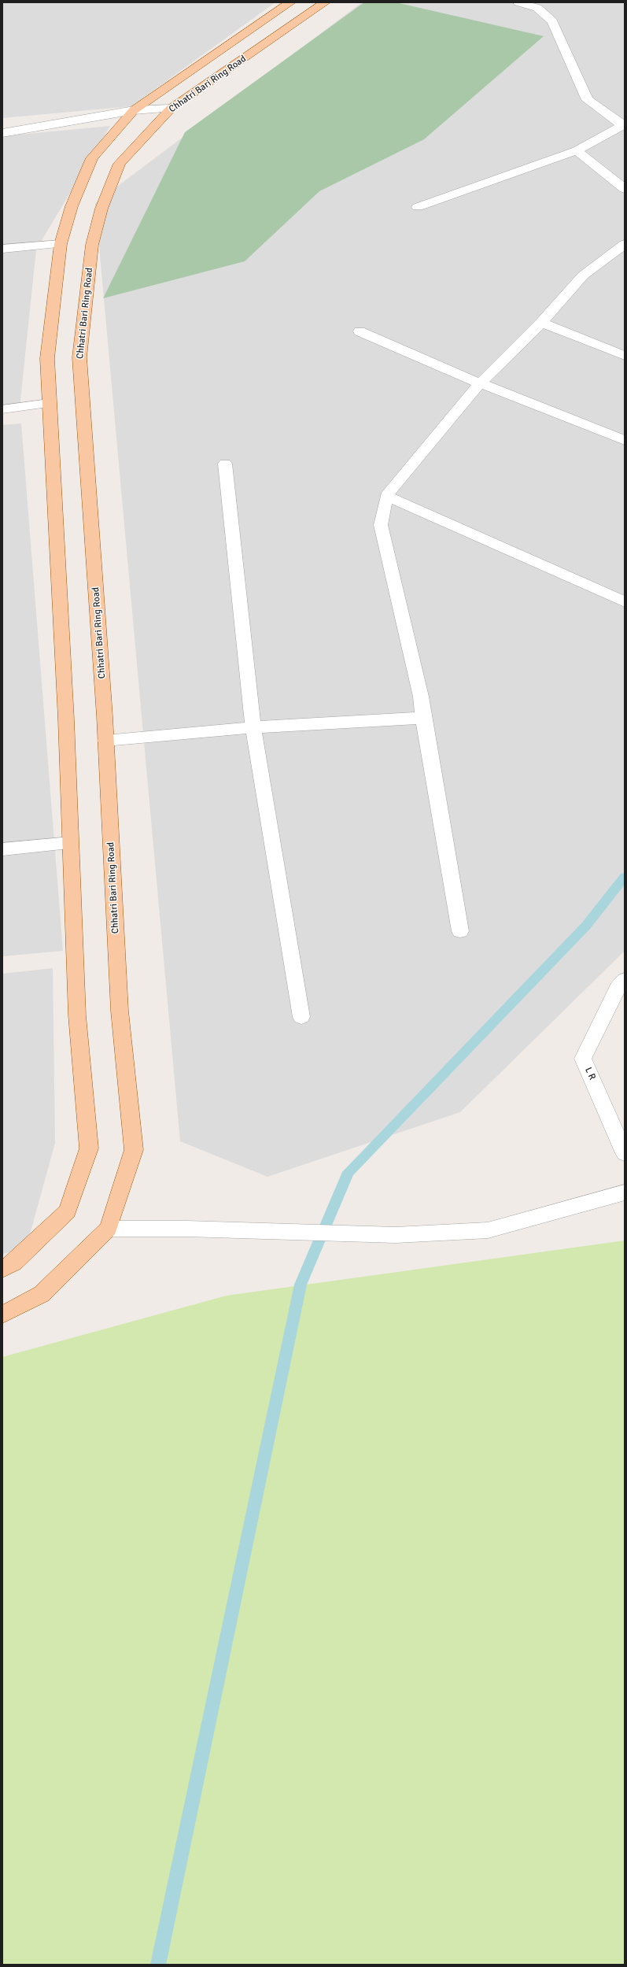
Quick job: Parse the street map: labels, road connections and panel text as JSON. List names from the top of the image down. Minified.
{"streets":{"main road":["Chhatri Bari Ring Road"],"street":["L R"]}}
